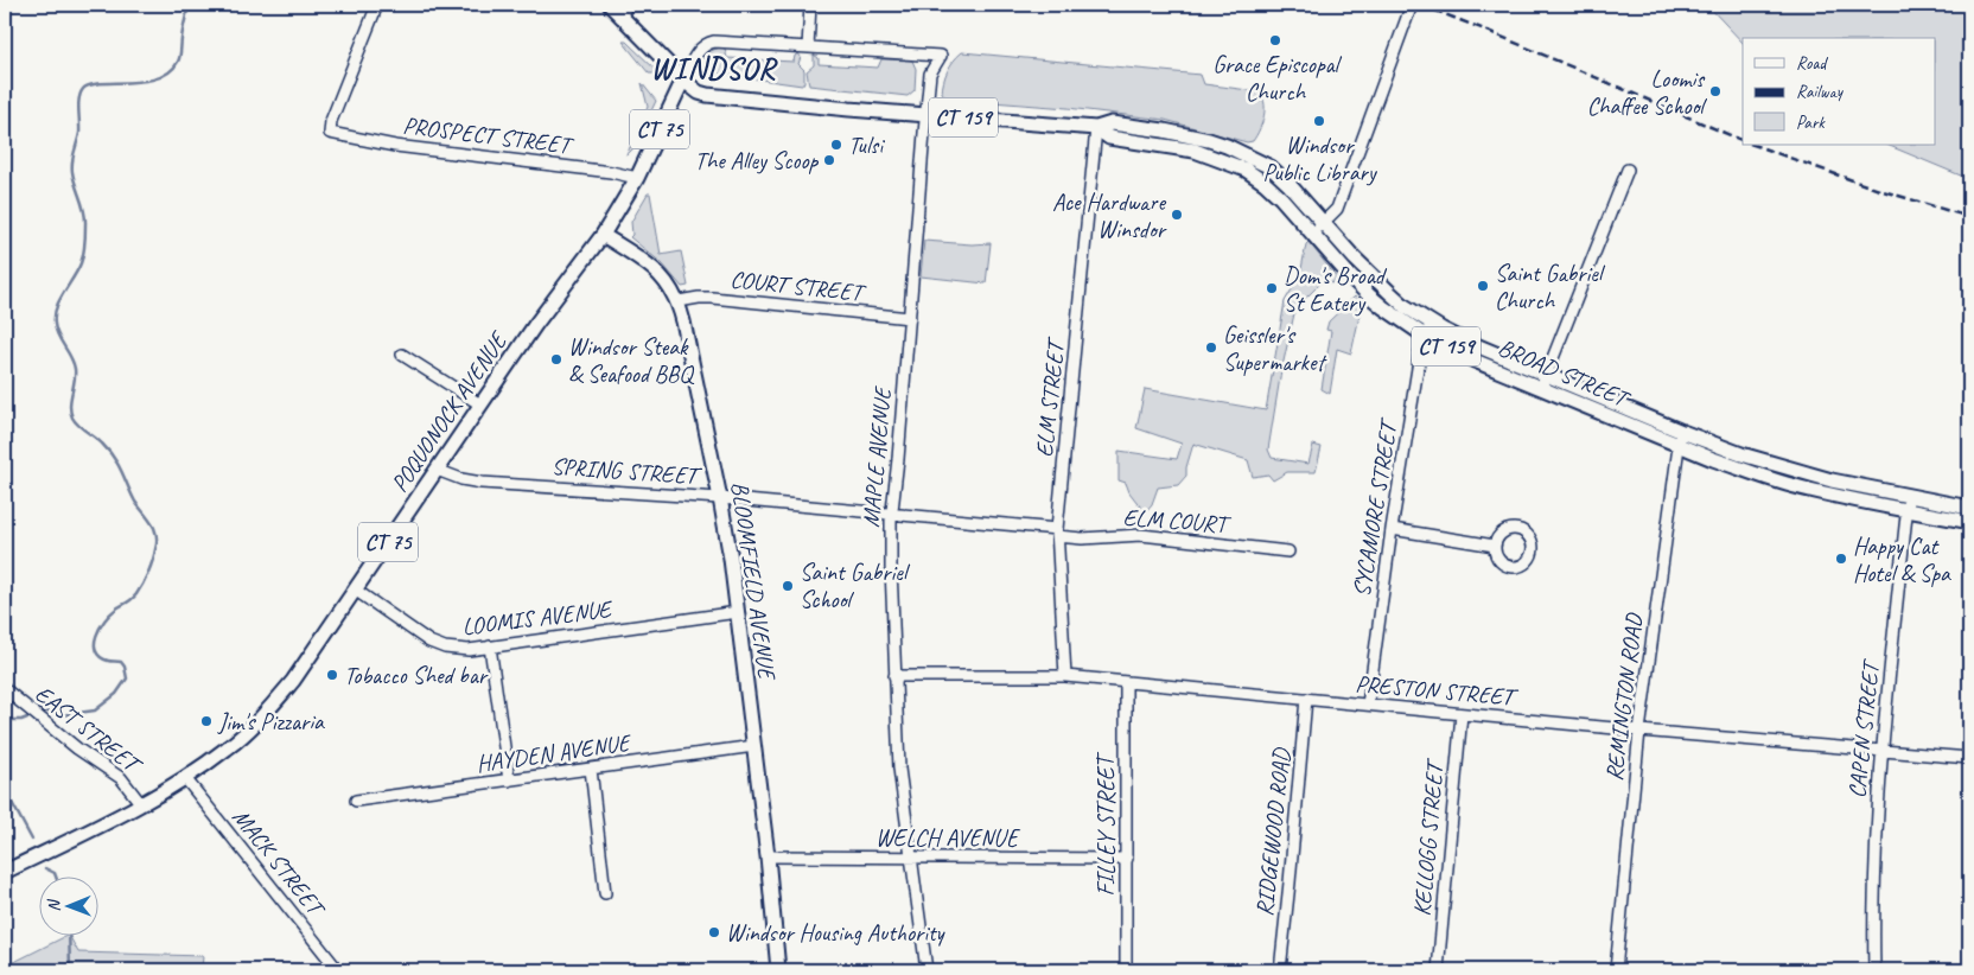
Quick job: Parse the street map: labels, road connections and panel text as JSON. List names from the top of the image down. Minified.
{"streets":{"main road":["CT 159","CT 75","BROAD STREET","POQUONOCK AVENUE","BLOOMFIELD AVENUE"],"street":["PROSPECT STREET","COURT STREET","ELM STREET","MAPLE AVENUE","SPRING STREET","SYCAMORE STREET","ELM COURT","LOOMIS AVENUE","PRESTON STREET","REMINGTON ROAD","EAST STREET","CAPEN STREET","HAYDEN AVENUE","FILLEY STREET","RIDGEWOOD ROAD","WELCH AVENUE","KELLOGG STREET","MACK STREET"]},"crossings":[["CT 159","BROAD STREET"],["CT 159","POQUONOCK AVENUE"],["PROSPECT STREET","POQUONOCK AVENUE"],["COURT STREET","MAPLE AVENUE"],["COURT STREET","BLOOMFIELD AVENUE"],["BROAD STREET","ELM STREET"],["BROAD STREET","POQUONOCK AVENUE"],["BROAD STREET","MAPLE AVENUE"],["BROAD STREET","SYCAMORE STREET"],["BROAD STREET","REMINGTON ROAD"],["BROAD STREET","CAPEN STREET"],["ELM STREET","SPRING STREET"],["ELM STREET","ELM COURT"],["ELM STREET","PRESTON STREET"],["POQUONOCK AVENUE","SPRING STREET"],["POQUONOCK AVENUE","BLOOMFIELD AVENUE"],["POQUONOCK AVENUE","LOOMIS AVENUE"],["POQUONOCK AVENUE","EAST STREET"],["POQUONOCK AVENUE","MACK STREET"],["MAPLE AVENUE","SPRING STREET"],["MAPLE AVENUE","PRESTON STREET"],["MAPLE AVENUE","WELCH AVENUE"],["SPRING STREET","ELM COURT"],["SPRING STREET","BLOOMFIELD AVENUE"],["SYCAMORE STREET","PRESTON STREET"],["BLOOMFIELD AVENUE","LOOMIS AVENUE"],["BLOOMFIELD AVENUE","HAYDEN AVENUE"],["BLOOMFIELD AVENUE","WELCH AVENUE"],["PRESTON STREET","REMINGTON ROAD"],["PRESTON STREET","CAPEN STREET"],["PRESTON STREET","FILLEY STREET"],["PRESTON STREET","RIDGEWOOD ROAD"],["PRESTON STREET","KELLOGG STREET"],["FILLEY STREET","WELCH AVENUE"]],"districts":["WINDSOR"],"places":["Grace Episcopal Church","Loomis Chaffee School","Windsor Public Library","Tulsi","The Alley Scoop","Ace Hardware Winsdor","Saint Gabriel Church","Dom's Broad St Eatery","Geissler's Supermarket","Windsor Steak & Seafood BBQ","Happy Cat Hotel & Spa","Saint Gabriel School","Tobacco Shed bar","Jim's Pizzaria","Windsor Housing Authority"],"legend":["Road","Railway","Park"],"north":"left"}
